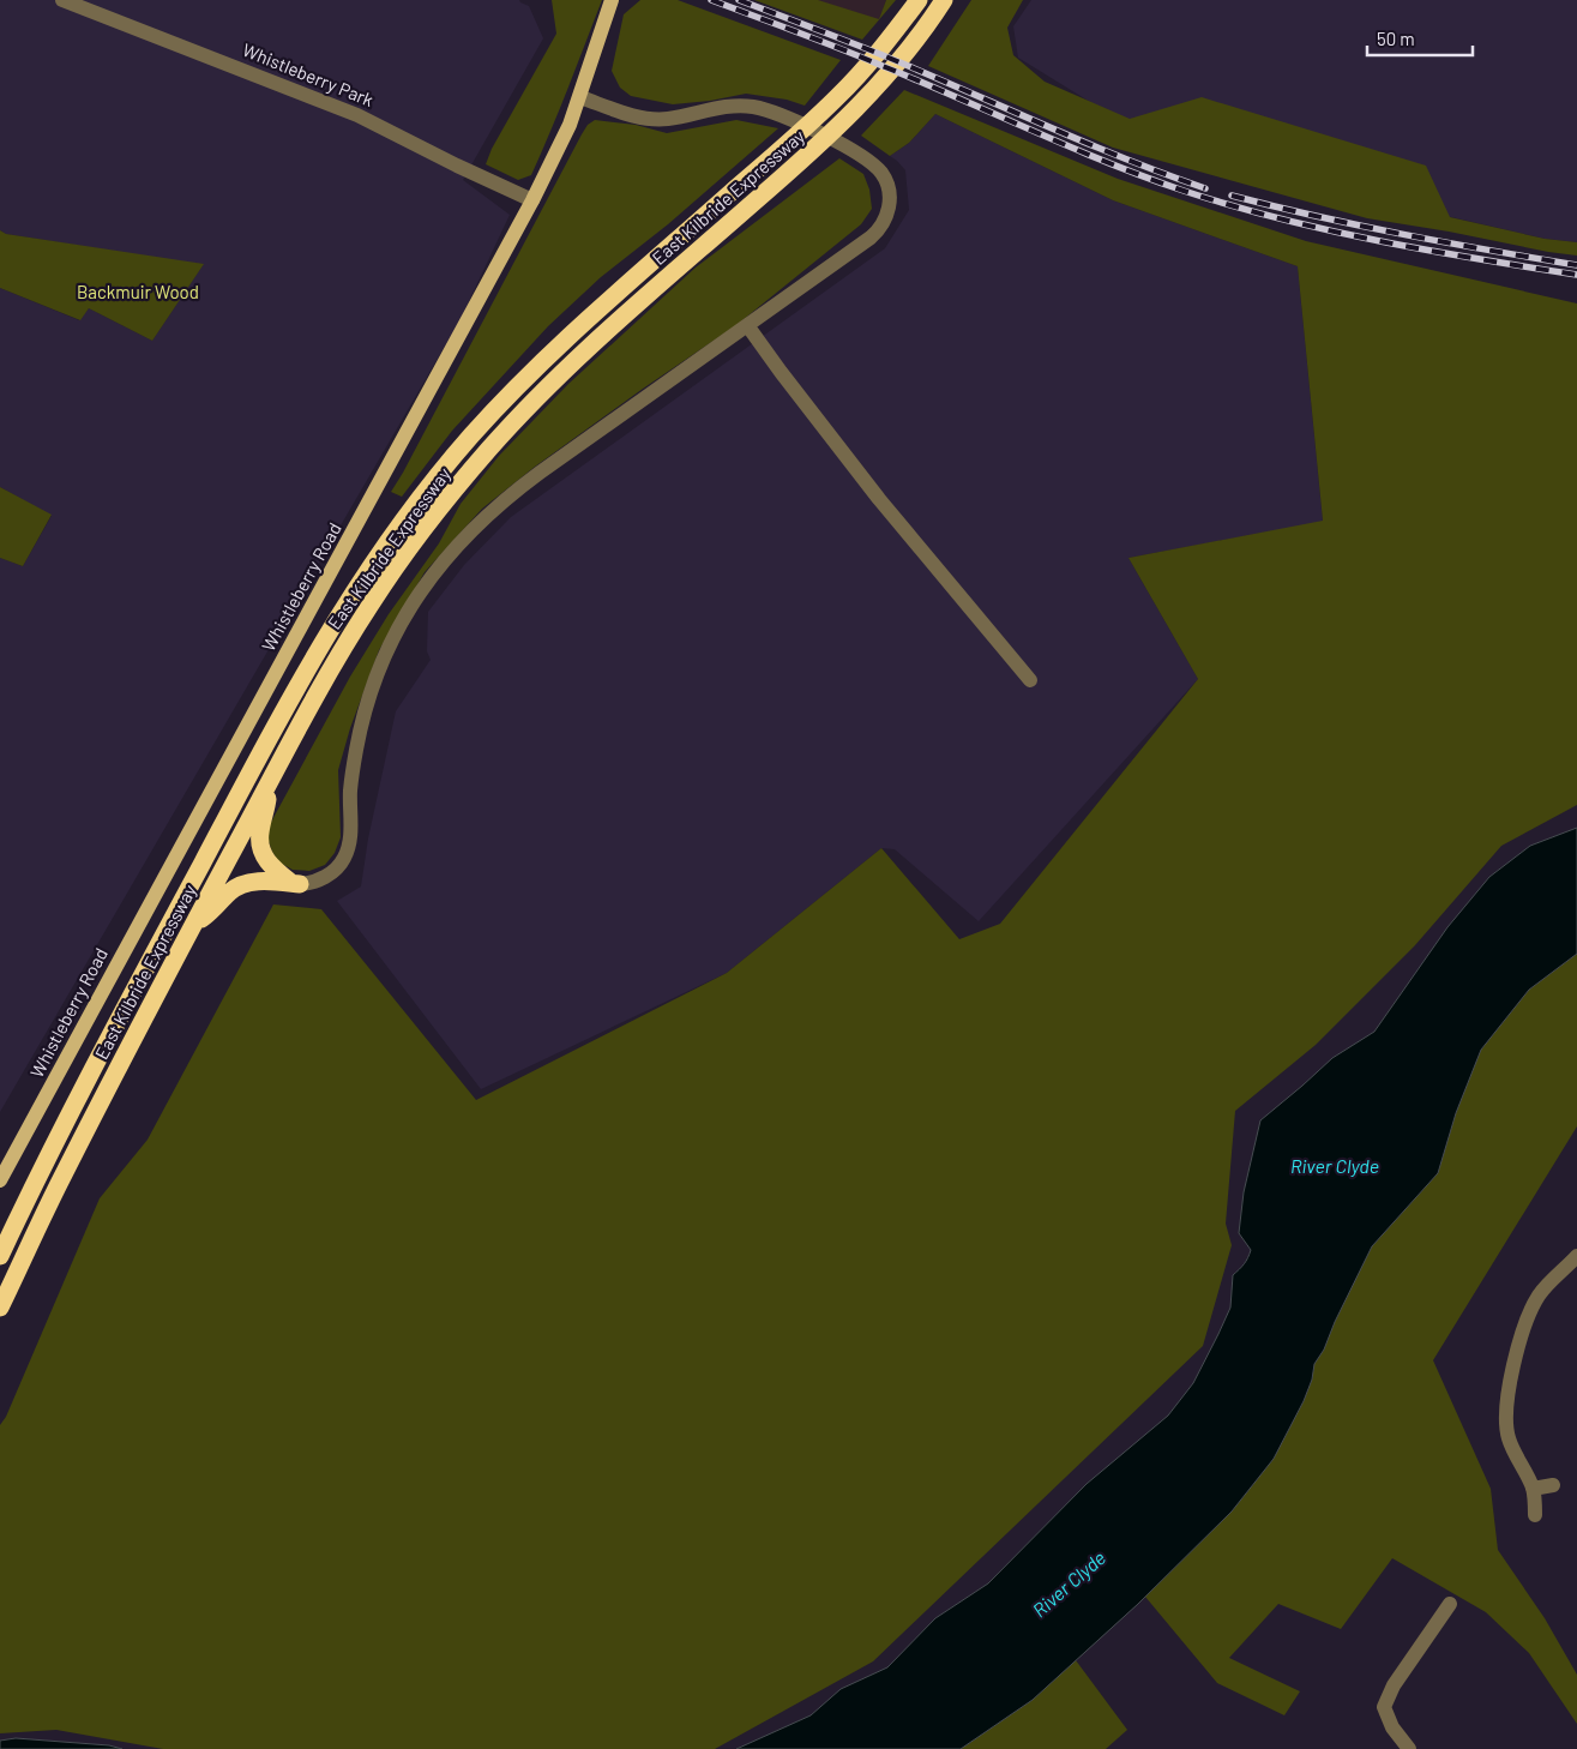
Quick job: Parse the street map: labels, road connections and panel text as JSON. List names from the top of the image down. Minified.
{"streets":{"highway":["East Kilbride Expressway"],"main road":["Whistleberry Road"],"street":["Whistleberry Park"]},"crossings":[["Whistleberry Park","Whistleberry Road"]],"water":["River Clyde"],"parks":["Backmuir Wood"],"scale_bar":"50 m"}
